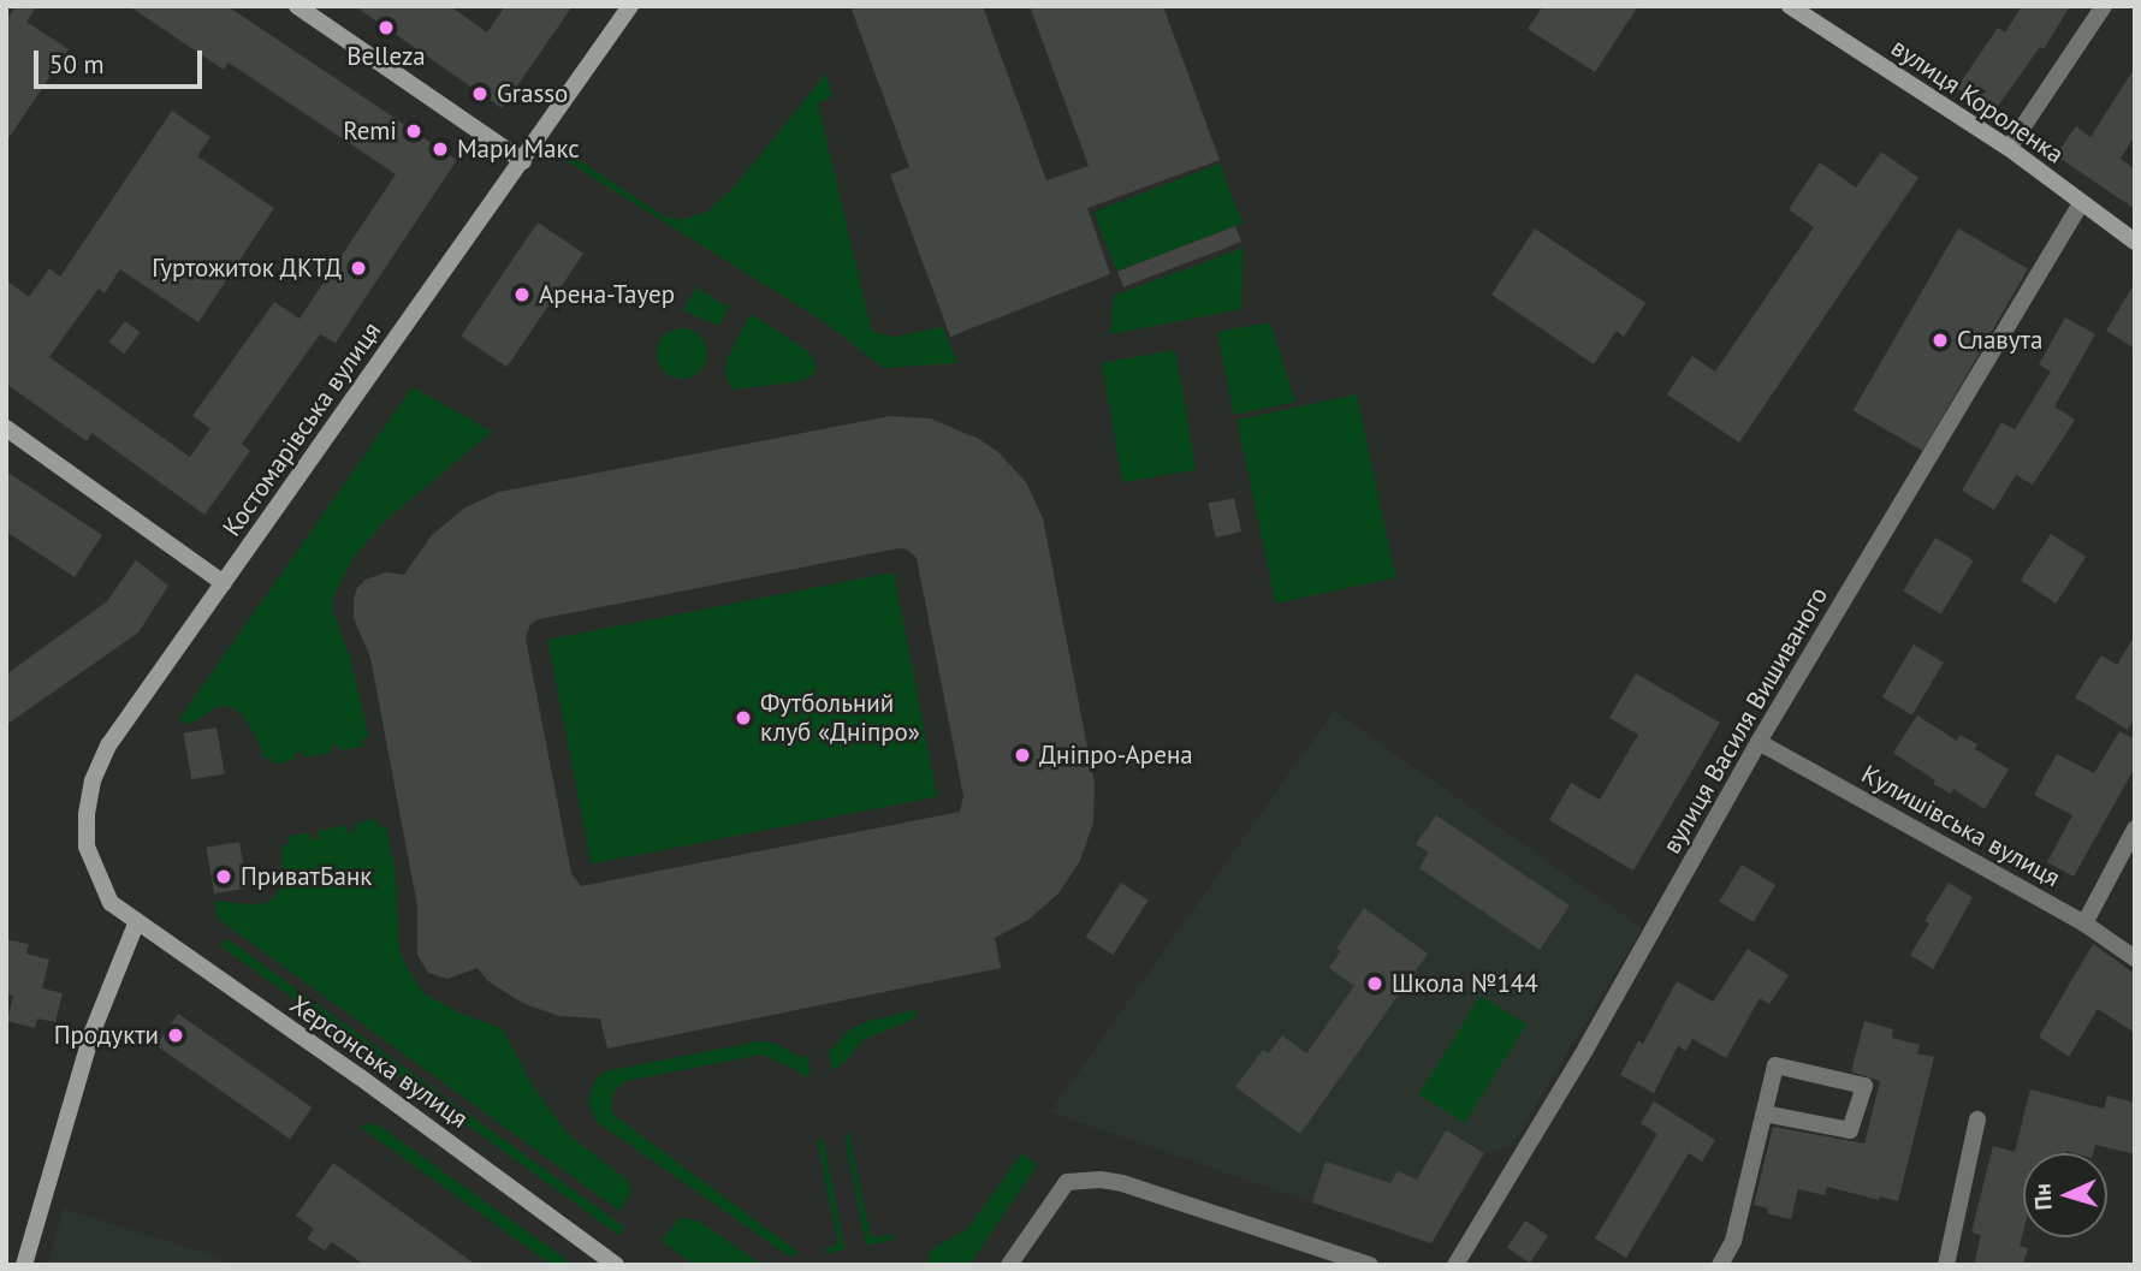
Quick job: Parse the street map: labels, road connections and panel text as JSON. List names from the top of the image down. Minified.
{"streets":{"street":["вулиця Короленка","Костомарівська вулиця","вулиця Василя Вишиваного","Кулишівська вулиця","Херсонська вулиця"]},"crossings":[["вулиця Короленка","вулиця Василя Вишиваного"],["Костомарівська вулиця","Херсонська вулиця"],["вулиця Василя Вишиваного","Кулишівська вулиця"]],"places":["Belleza","Grasso","Remi","Мари Макс","Гуртожиток ДКТД","Арена-Тауер","Славута","Футбольний клуб «Дніпро»","Дніпро-Арена","ПриватБанк","Школа №144","Продукти"],"scale_bar":"50 m","north":"left"}
